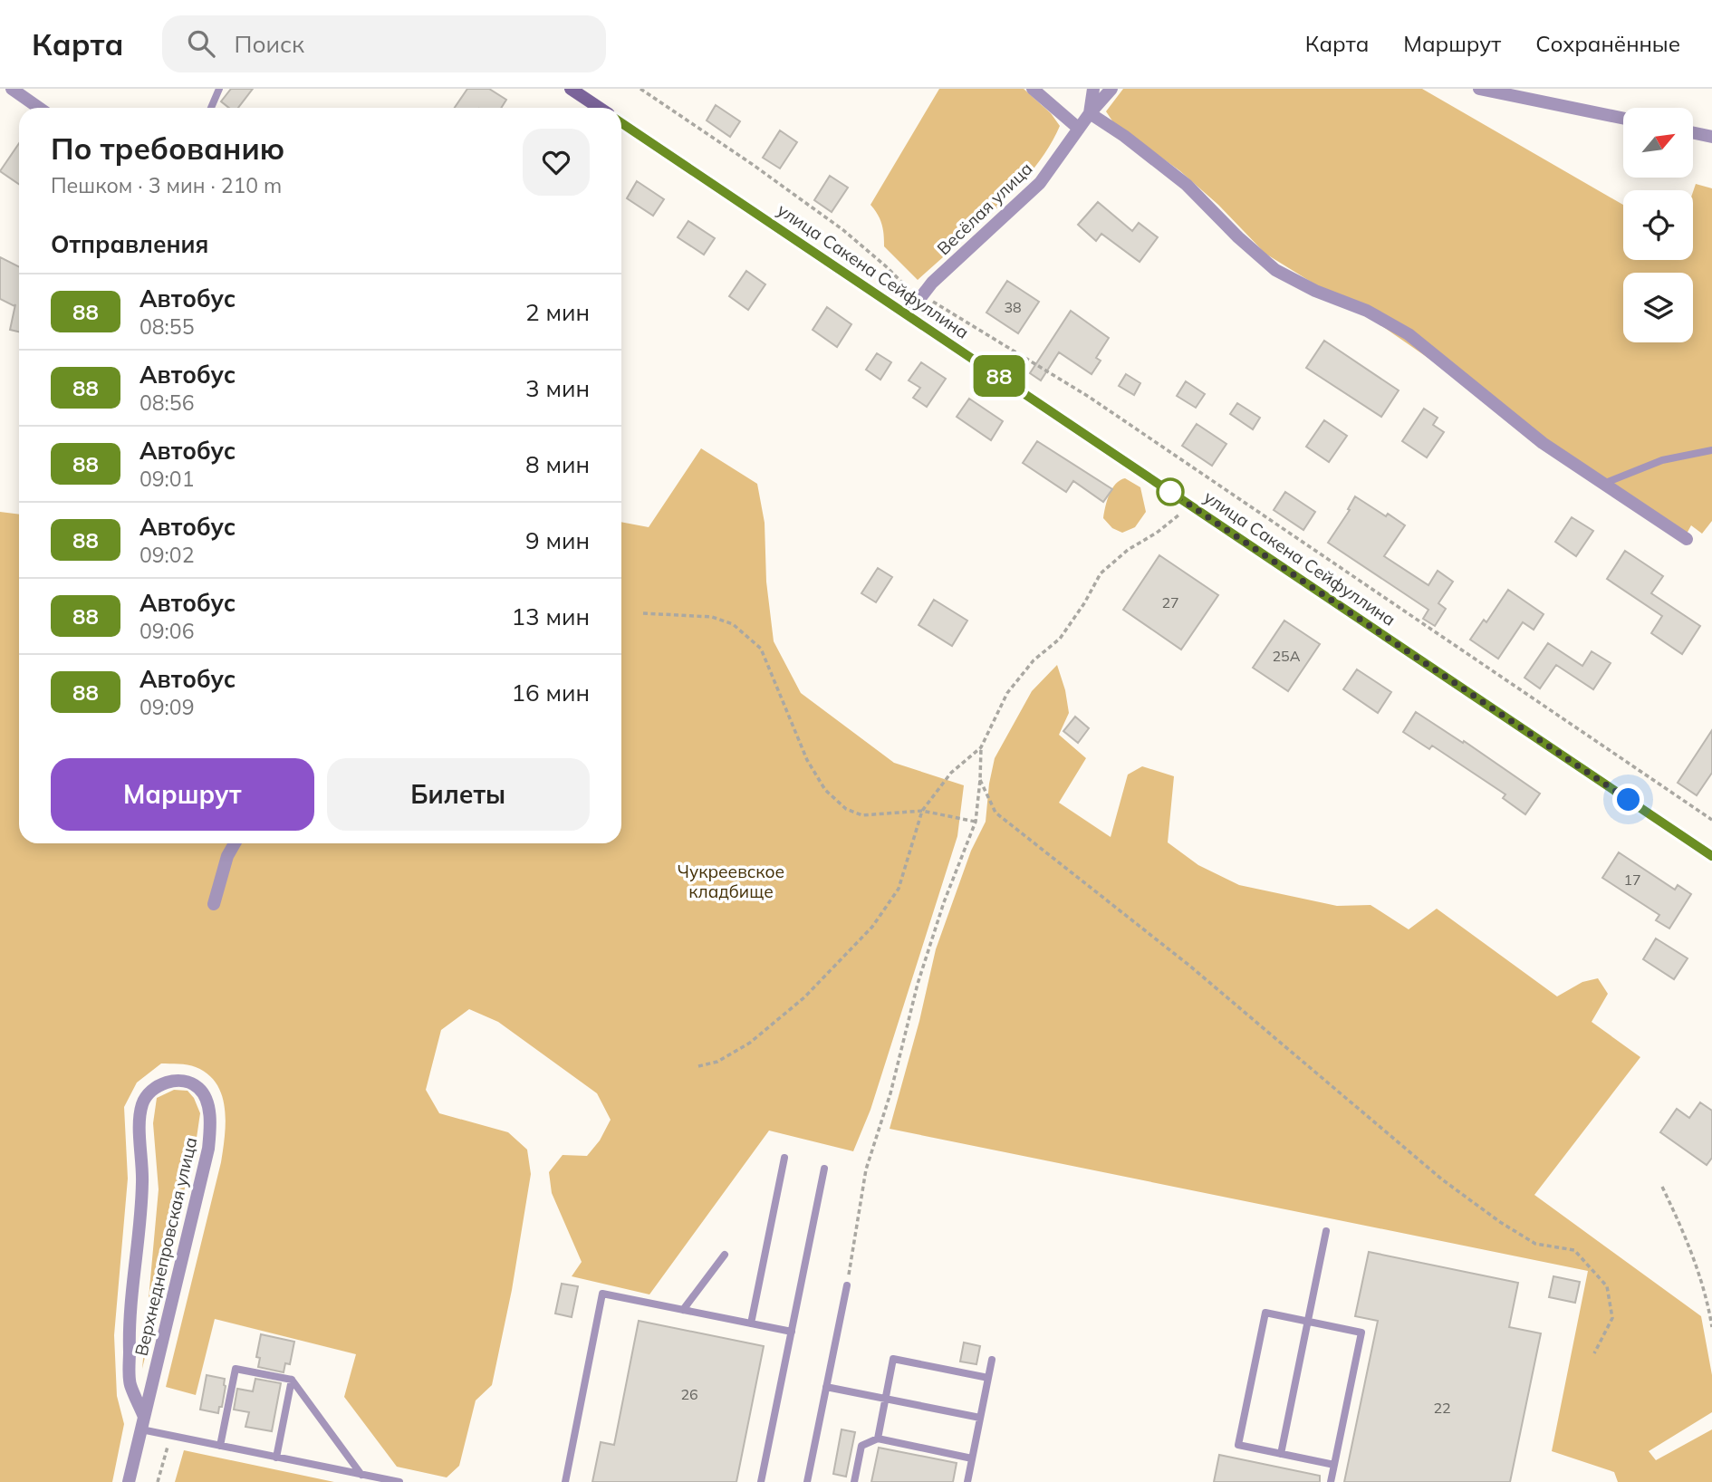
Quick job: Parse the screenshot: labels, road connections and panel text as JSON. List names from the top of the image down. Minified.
{"streets":{"main road":["улица Сакена Сейфуллина"],"street":["Весёлая улица","Верхнеднепровская улица"]},"crossings":[["Весёлая улица","улица Сакена Сейфуллина"]],"parks":["Чукреевское кладбище"],"lines":["bus line 88"],"house_numbers":["38","27","25А","17","26","22"],"north":"top right","page":{"header":"Карта","search":"Поиск","nav":["Карта","Маршрут","Сохранённые"],"on_map":"88","heading":[["По требованию","Пешком · 3 мин · 210 m"],"Отправления"],"list":[{"mark":"88","name":"Автобус","note":"08:55","value":"2 мин"},{"mark":"88","name":"Автобус","note":"08:56","value":"3 мин"},{"mark":"88","name":"Автобус","note":"09:01","value":"8 мин"},{"mark":"88","name":"Автобус","note":"09:02","value":"9 мин"},{"mark":"88","name":"Автобус","note":"09:06","value":"13 мин"},{"mark":"88","name":"Автобус","note":"09:09","value":"16 мин"}],"buttons":["Маршрут","Билеты"]}}
